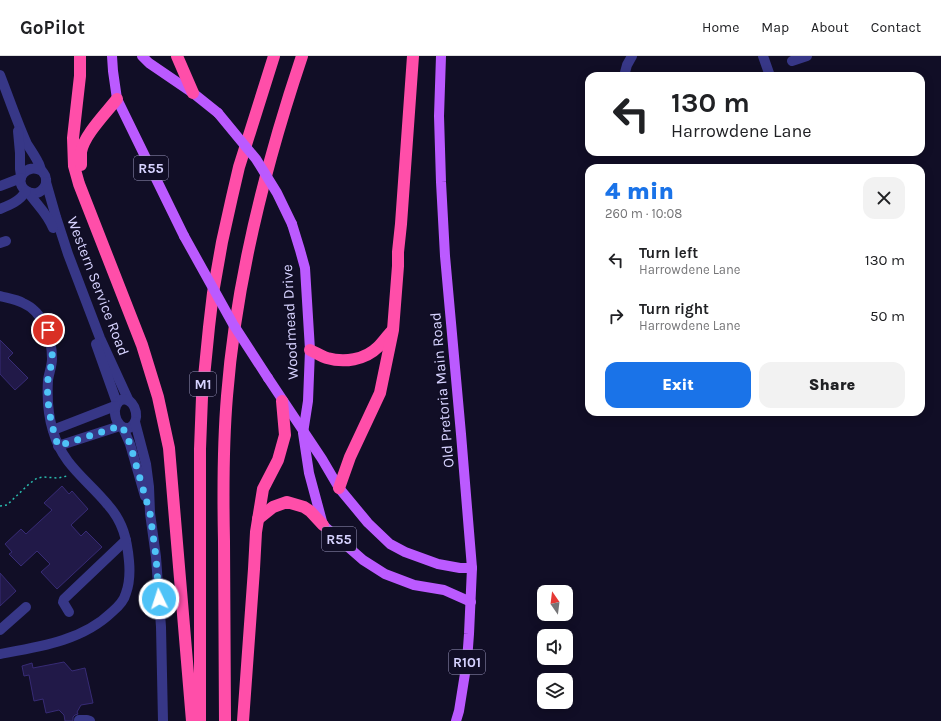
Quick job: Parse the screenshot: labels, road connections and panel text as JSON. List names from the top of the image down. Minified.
{"streets":{"highway":["M1"],"main road":["R55","Woodmead Drive","Old Pretoria Main Road","R101"],"street":["Western Service Road"]},"crossings":[["R55","Woodmead Drive"],["R55","Old Pretoria Main Road"],["Woodmead Drive","Old Pretoria Main Road"]],"north":"top","page":{"header":"GoPilot","nav":["Home","Map","About","Contact"],"turn":["130 m","Harrowdene Lane"],"heading":["4 min","260 m · 10:08"],"list":[{"name":"Turn left","note":"Harrowdene Lane","value":"130 m"},{"name":"Turn right","note":"Harrowdene Lane","value":"50 m"}],"buttons":["Exit","Share"]}}
